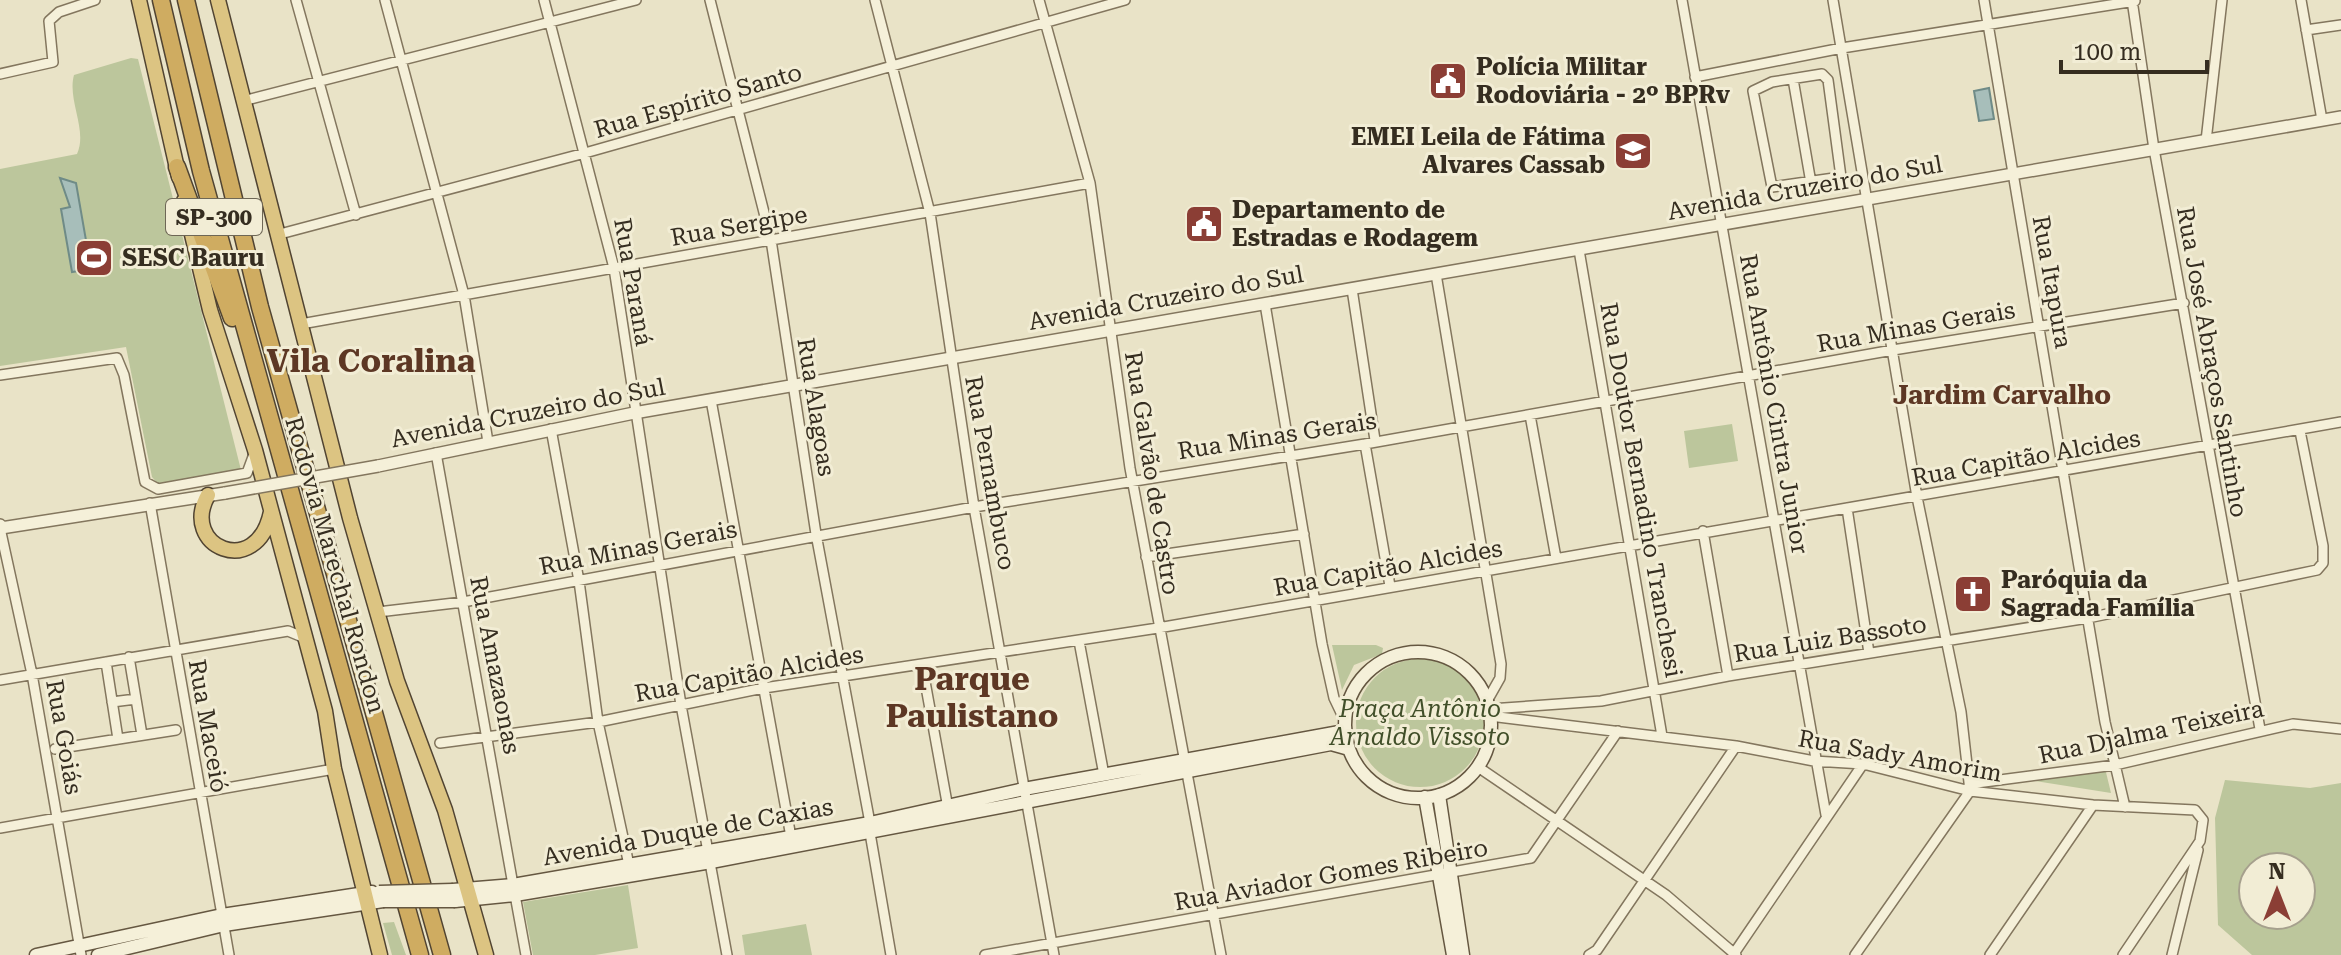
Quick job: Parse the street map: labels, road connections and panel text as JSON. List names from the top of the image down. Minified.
{"streets":{"highway":["SP-300","Rodovia Marechal Rondon"],"main road":["Avenida Duque de Caxias"],"street":["Rua Espírito Santo","Avenida Cruzeiro do Sul","Rua Sergipe","Rua Paraná","Rua Itapura","Rua Minas Gerais","Rua José Abraços Santinho","Rua Antônio Cintra Junior","Rua Alagoas","Rua Capitão Alcides","Rua Pernambuco","Rua Galvão de Castro","Rua Doutor Bernadino Tranchesi","Rua Luiz Bassoto","Rua Amazaonas","Rua Maceió","Rua Djalma Teixeira","Rua Goiás","Rua Sady Amorim","Rua Aviador Gomes Ribeiro"]},"crossings":[["Rua Espírito Santo","Rua Paraná"],["Rua Espírito Santo","Rua Alagoas"],["Rua Espírito Santo","Rua Pernambuco"],["Rua Espírito Santo","Rua Galvão de Castro"],["Avenida Cruzeiro do Sul","Rua Paraná"],["Avenida Cruzeiro do Sul","Rua Itapura"],["Avenida Cruzeiro do Sul","Rua José Abraços Santinho"],["Avenida Cruzeiro do Sul","Rua Antônio Cintra Junior"],["Avenida Cruzeiro do Sul","Rua Alagoas"],["Avenida Cruzeiro do Sul","Rua Pernambuco"],["Avenida Cruzeiro do Sul","Rua Galvão de Castro"],["Avenida Cruzeiro do Sul","Rua Doutor Bernadino Tranchesi"],["Avenida Cruzeiro do Sul","Rua Amazaonas"],["Avenida Cruzeiro do Sul","Rua Maceió"],["Avenida Cruzeiro do Sul","Rua Goiás"],["Rua Sergipe","Rua Paraná"],["Rua Sergipe","Rua Alagoas"],["Rua Sergipe","Rua Pernambuco"],["Rua Sergipe","Rua Galvão de Castro"],["Rua Paraná","Rua Minas Gerais"],["Rua Paraná","Rua Capitão Alcides"],["Rua Paraná","Avenida Duque de Caxias"],["Rua Itapura","Rua Minas Gerais"],["Rua Itapura","Rua Capitão Alcides"],["Rua Itapura","Rua Luiz Bassoto"],["Rua Itapura","Rua Djalma Teixeira"],["Rua Itapura","Rua Sady Amorim"],["Rua Minas Gerais","Rua José Abraços Santinho"],["Rua Minas Gerais","Rua Antônio Cintra Junior"],["Rua Minas Gerais","Rua Alagoas"],["Rua Minas Gerais","Rua Pernambuco"],["Rua Minas Gerais","Rua Galvão de Castro"],["Rua Minas Gerais","Rua Doutor Bernadino Tranchesi"],["Rua Minas Gerais","Rua Amazaonas"],["Rua José Abraços Santinho","Rua Capitão Alcides"],["Rua José Abraços Santinho","Rua Luiz Bassoto"],["Rua José Abraços Santinho","Rua Djalma Teixeira"],["Rua Antônio Cintra Junior","Rua Capitão Alcides"],["Rua Antônio Cintra Junior","Rua Luiz Bassoto"],["Rua Antônio Cintra Junior","Rua Sady Amorim"],["Rua Alagoas","Rua Capitão Alcides"],["Rua Alagoas","Avenida Duque de Caxias"],["Rua Capitão Alcides","Rua Pernambuco"],["Rua Capitão Alcides","Rua Galvão de Castro"],["Rua Capitão Alcides","Rua Doutor Bernadino Tranchesi"],["Rua Capitão Alcides","Rua Luiz Bassoto"],["Rua Capitão Alcides","Rua Amazaonas"],["Rua Pernambuco","Avenida Duque de Caxias"],["Rua Pernambuco","Rua Aviador Gomes Ribeiro"],["Rua Galvão de Castro","Avenida Duque de Caxias"],["Rua Galvão de Castro","Rua Aviador Gomes Ribeiro"],["Rua Doutor Bernadino Tranchesi","Rua Luiz Bassoto"],["Rua Doutor Bernadino Tranchesi","Rua Sady Amorim"],["Rua Luiz Bassoto","Rua Sady Amorim"],["Rua Luiz Bassoto","Avenida Duque de Caxias"],["Rua Amazaonas","Avenida Duque de Caxias"],["Rua Maceió","Avenida Duque de Caxias"],["Rua Djalma Teixeira","Rua Sady Amorim"],["Rua Goiás","Avenida Duque de Caxias"],["Rua Sady Amorim","Avenida Duque de Caxias"],["Rua Sady Amorim","Rua Aviador Gomes Ribeiro"]],"districts":["Vila Coralina","Jardim Carvalho","Parque Paulistano"],"parks":["Praça Antônio Arnaldo Vissoto"],"places":{"public building":["Polícia Militar Rodoviária - 2º BPRv","Departamento de Estradas e Rodagem"],"school or university":["EMEI Leila de Fátima Alvares Cassab"],"sports":["SESC Bauru"],"church":["Paróquia da Sagrada Família"]},"scale_bar":"100 m","north":"top"}
